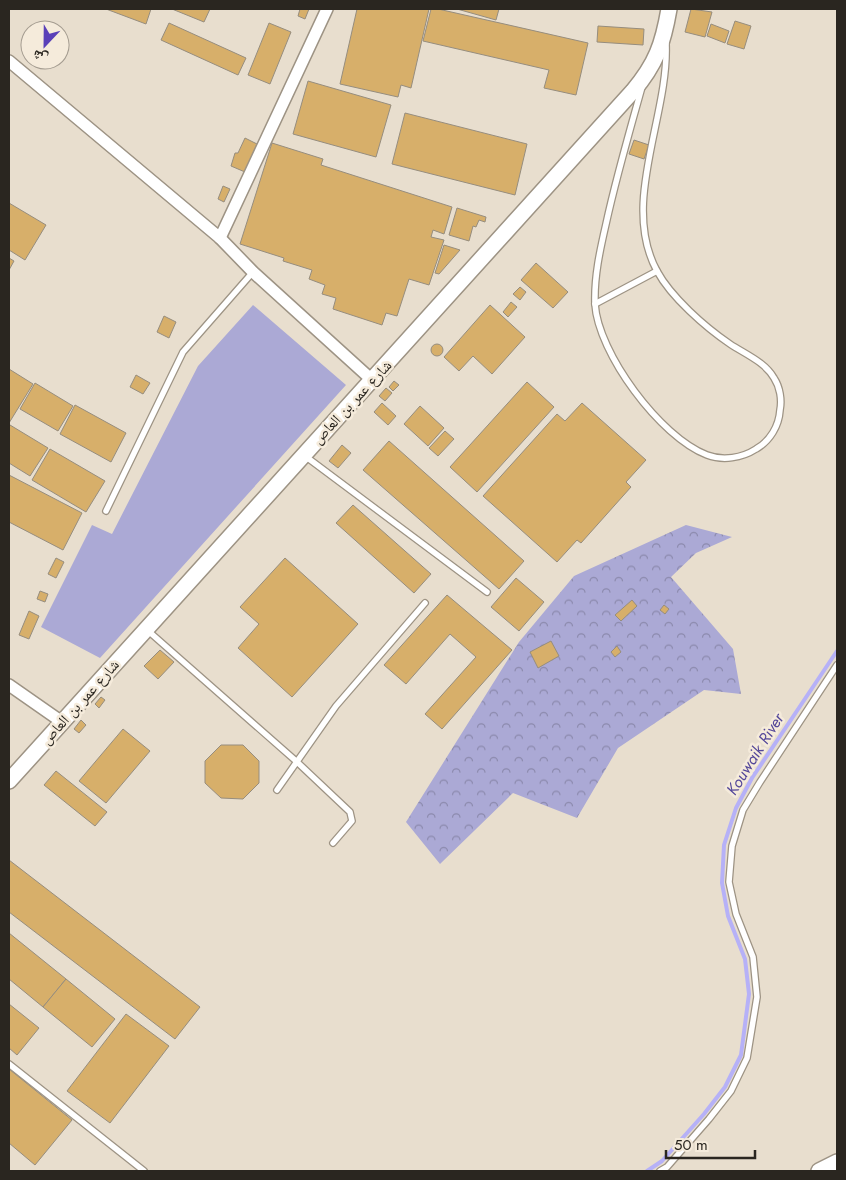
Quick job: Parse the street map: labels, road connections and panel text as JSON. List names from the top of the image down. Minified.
{"streets":{"street":["شارع عمر بن العاص"]},"water":["Kouwaik River"],"scale_bar":"50 m","north":"bottom"}
